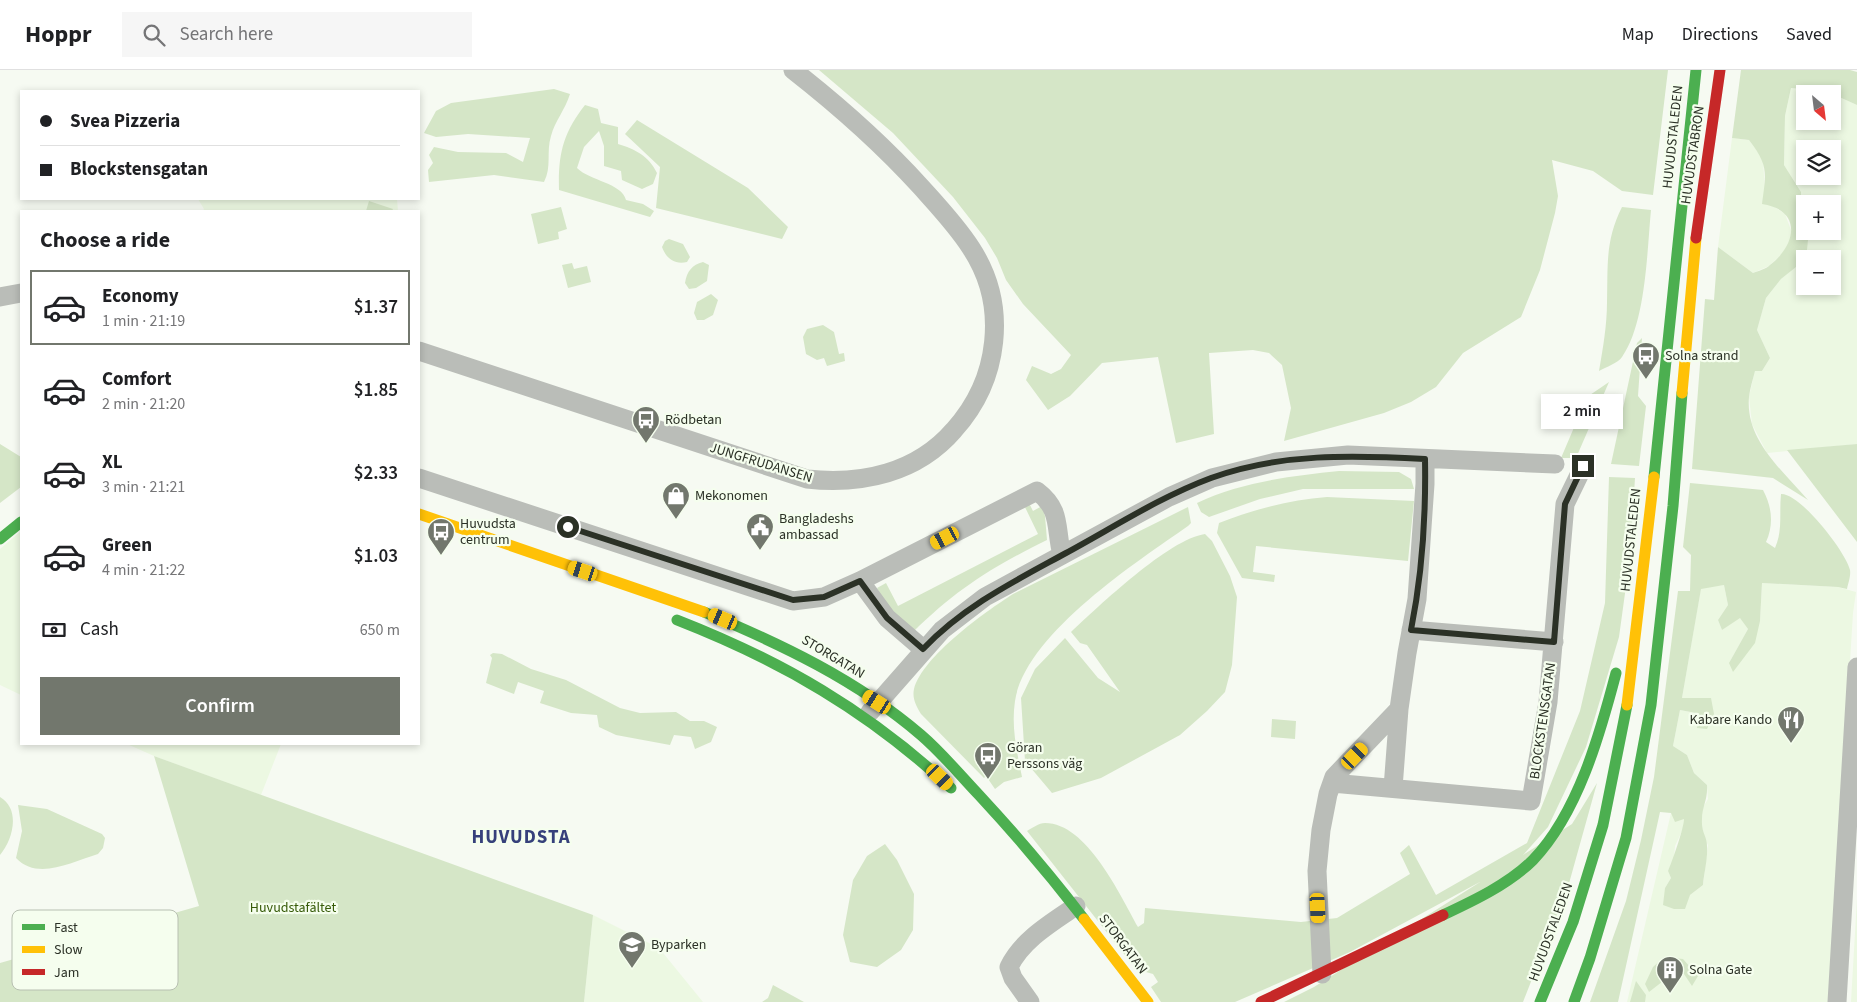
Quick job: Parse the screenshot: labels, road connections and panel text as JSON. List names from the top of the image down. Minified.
{"streets":{"main road":["HUVUDSTALEDEN","HUVUDSTABRON","STORGATAN"],"street":["JUNGFRUDANSEN","BLOCKSTENSGATAN"]},"districts":["HUVUDSTA"],"parks":["Huvudstafältet"],"places":{"bus stop":["Solna strand","Rödbetan","Huvudsta centrum","Göran Perssons väg"],"shop":["Mekonomen"],"public building":["Bangladeshs ambassad"],"restaurant":["Kabare Kando"],"school or university":["Byparken"],"building":["Solna Gate"]},"legend":["Fast","Slow","Jam"],"north":"bottom right","page":{"header":"Hoppr","search":"Search here","nav":["Map","Directions","Saved"],"map_buttons":["+","−"],"banner":["Svea Pizzeria","Blockstensgatan"],"heading":"Choose a ride","list":[{"name":"Economy","note":"1 min · 21:19","value":"$1.37"},{"name":"Comfort","note":"2 min · 21:20","value":"$1.85"},{"name":"XL","note":"3 min · 21:21","value":"$2.33"},{"name":"Green","note":"4 min · 21:22","value":"$1.03"}],"bubble":"2 min","pay":["Cash","650 m"],"buttons":"Confirm"}}
